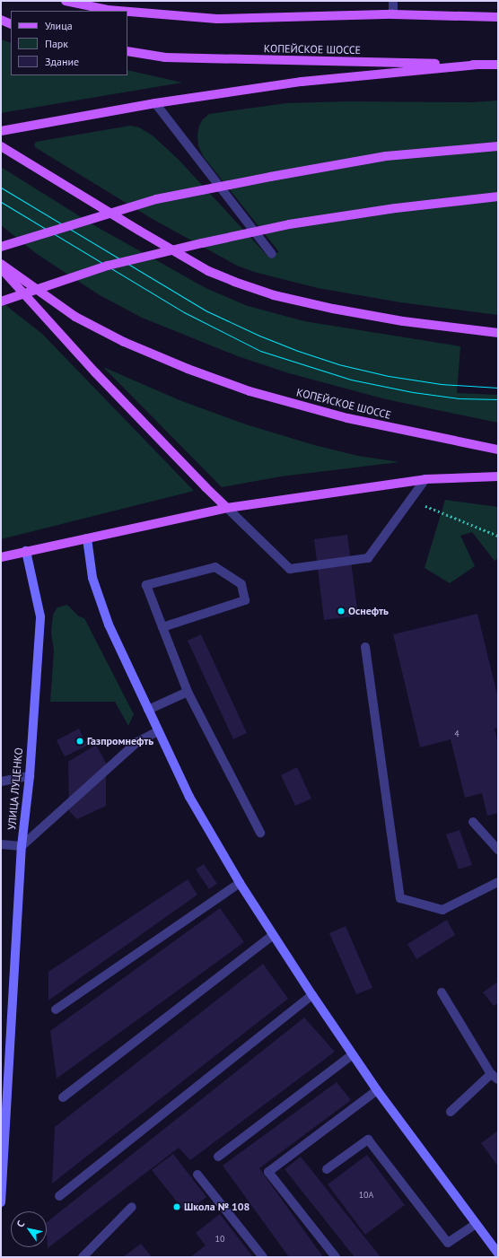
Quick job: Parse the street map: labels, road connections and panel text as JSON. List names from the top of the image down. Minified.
{"streets":{"main road":["КОПЕЙСКОЕ ШОССЕ"],"street":["УЛИЦА ЛУЦЕНКО"]},"places":["Оснефть","Газпромнефть","Школа № 108"],"house_numbers":["4","10А","10"],"legend":["Улица","Парк","Здание"],"north":"top left"}
